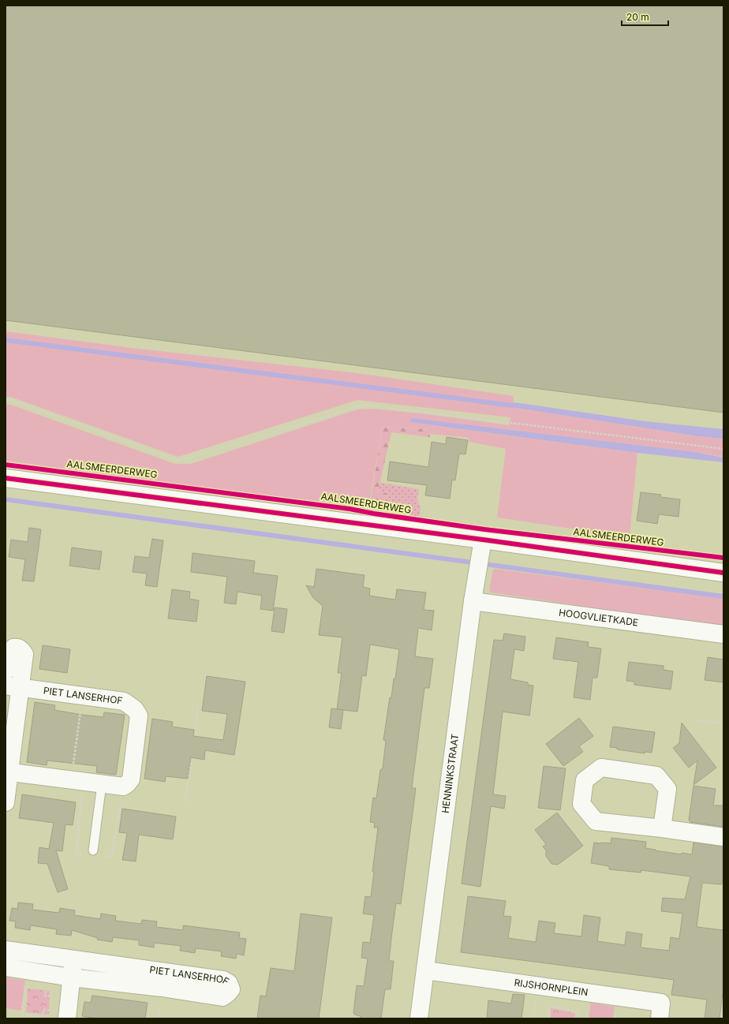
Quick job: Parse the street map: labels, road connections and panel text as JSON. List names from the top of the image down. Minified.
{"streets":{"street":["AALSMEERDERWEG","HOOGVLIETKADE","PIET LANSERHOF","HENNINKSTRAAT","RIJSHORNPLEIN"]},"crossings":[["AALSMEERDERWEG","HENNINKSTRAAT"],["HOOGVLIETKADE","HENNINKSTRAAT"],["HENNINKSTRAAT","RIJSHORNPLEIN"]],"scale_bar":"20 m"}
